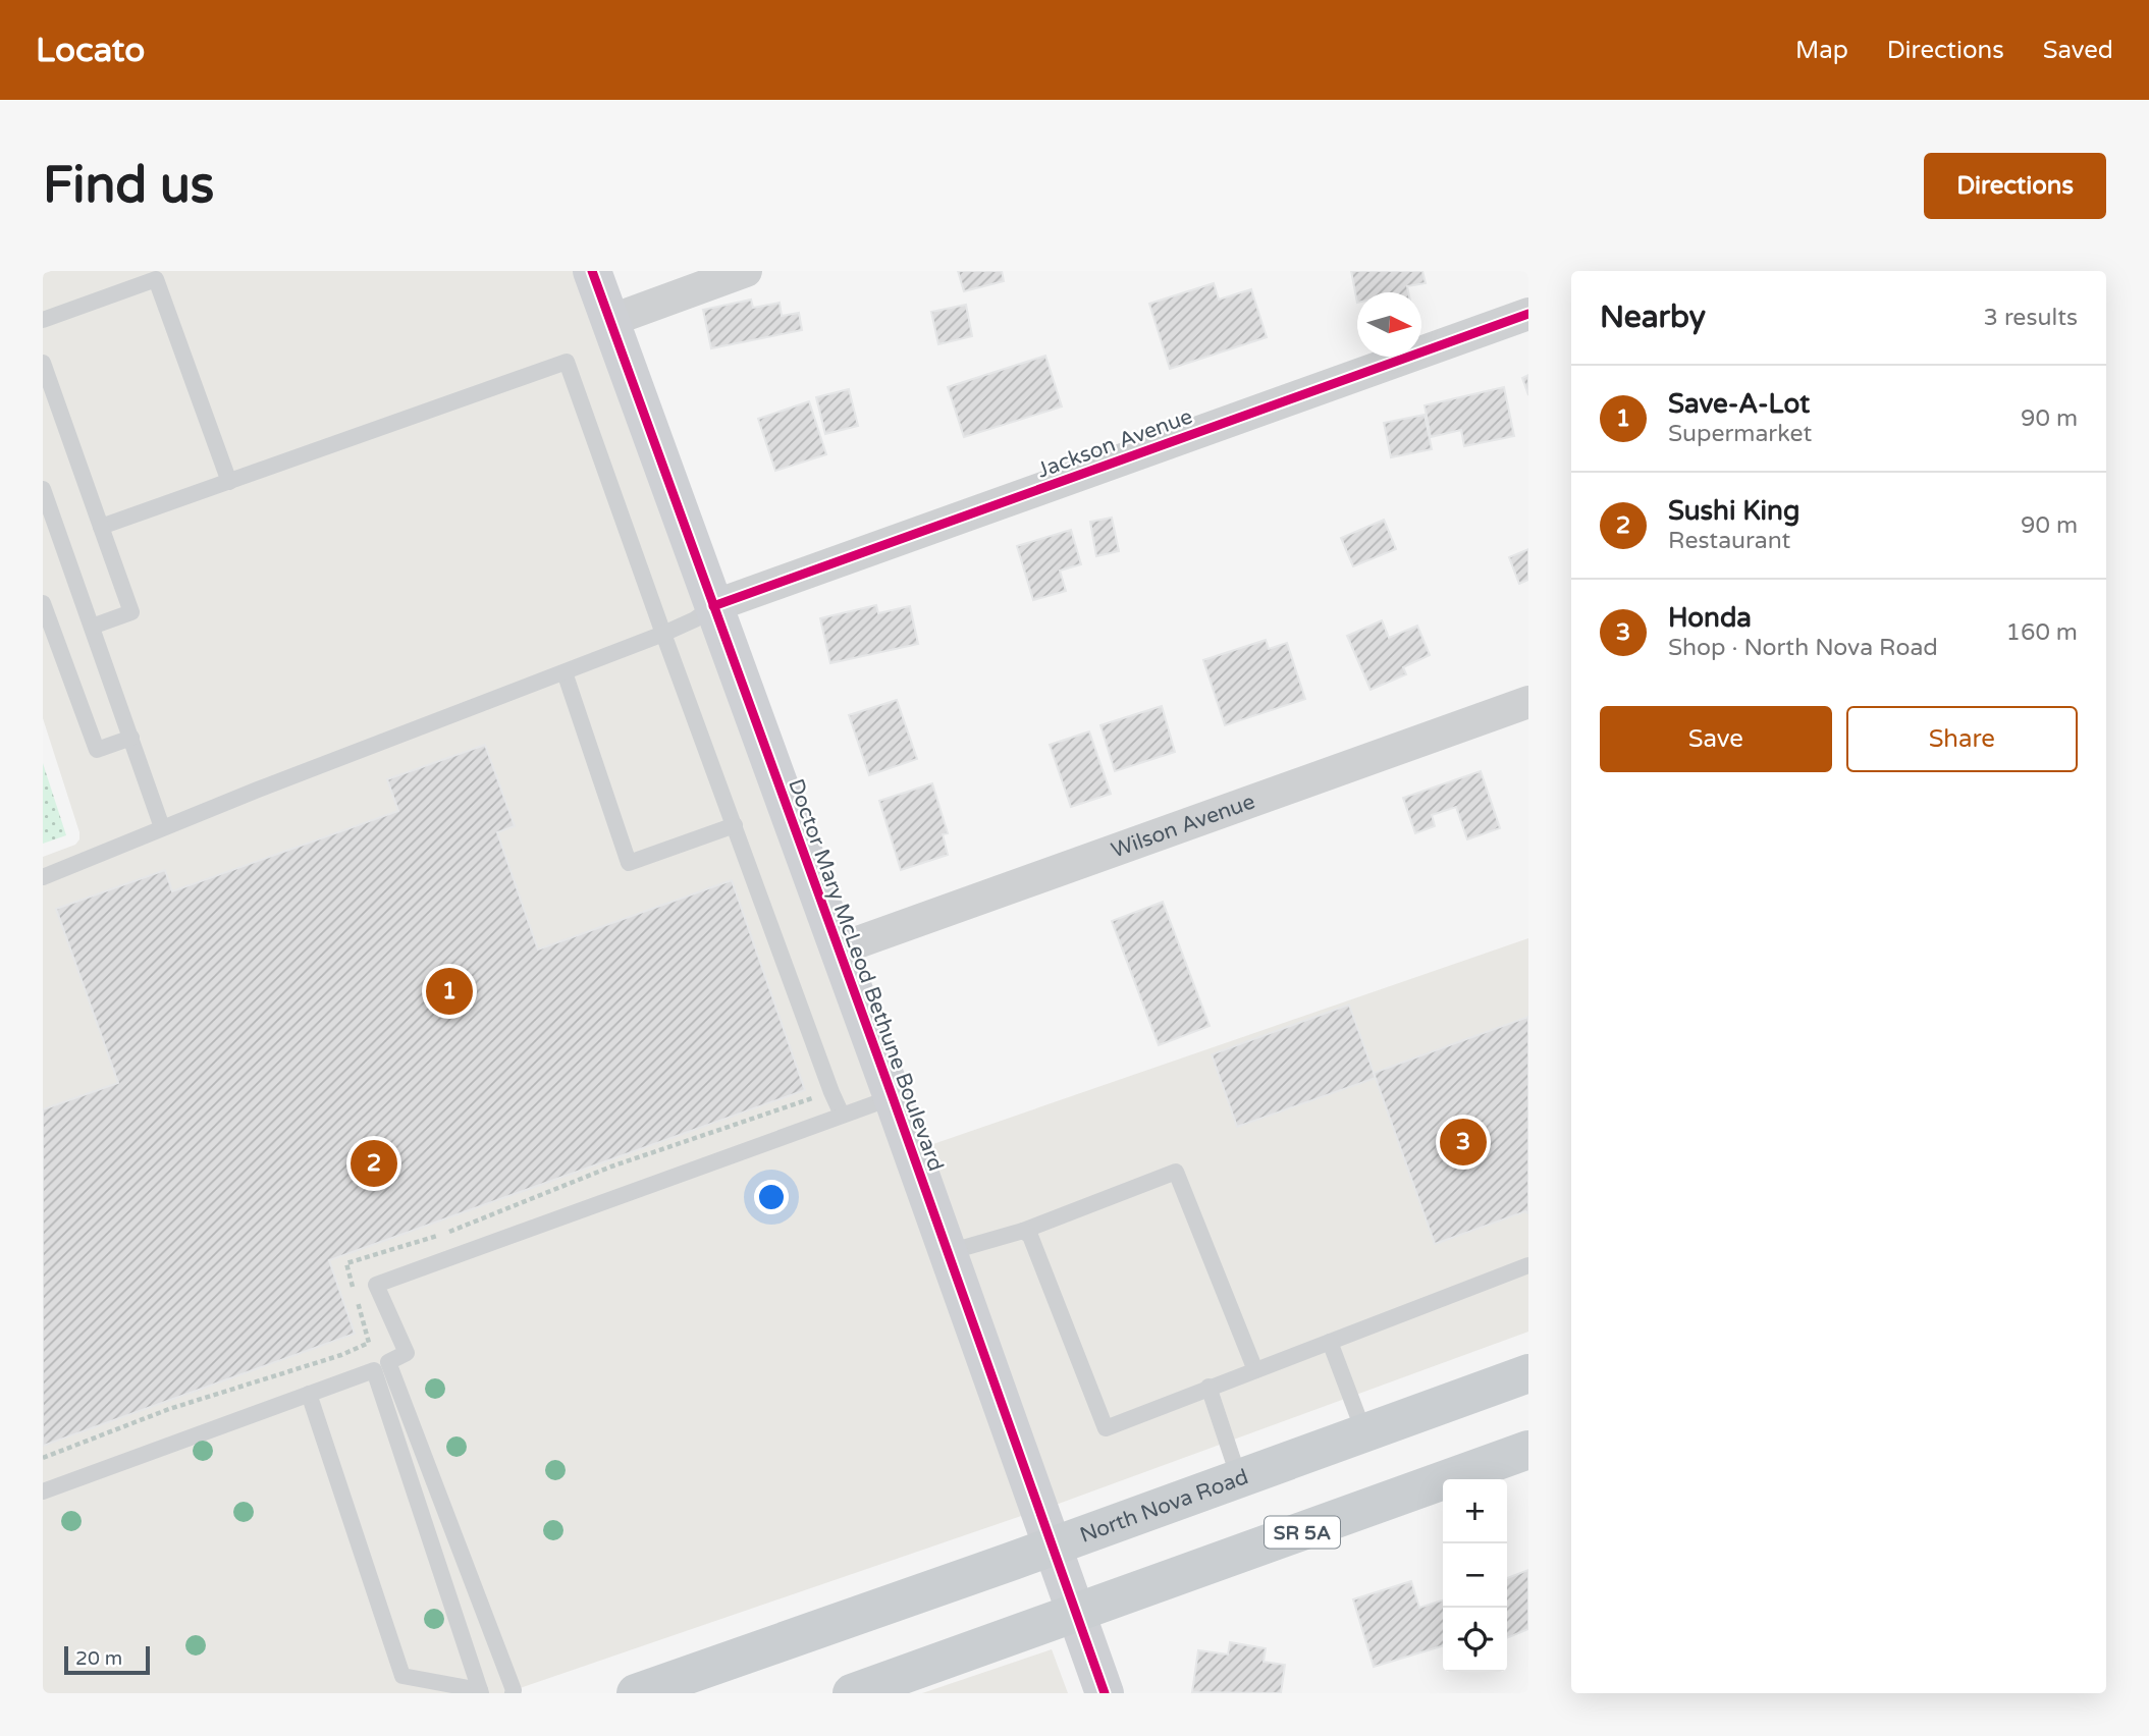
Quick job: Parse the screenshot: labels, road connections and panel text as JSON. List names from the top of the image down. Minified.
{"streets":{"main road":["North Nova Road","SR 5A"],"street":["Jackson Avenue","Wilson Avenue","Doctor Mary McLeod Bethune Boulevard"]},"crossings":[["Jackson Avenue","Doctor Mary McLeod Bethune Boulevard"],["Wilson Avenue","Doctor Mary McLeod Bethune Boulevard"],["Doctor Mary McLeod Bethune Boulevard","North Nova Road"],["Doctor Mary McLeod Bethune Boulevard","SR 5A"]],"scale_bar":"20 m","north":"right","page":{"header":"Locato","nav":["Map","Directions","Saved"],"buttons":["Directions",["Save","Share"]],"title":"Find us","heading":["Nearby","3 results"],"list":[{"mark":"1","name":"Save-A-Lot","note":"Supermarket","value":"90 m"},{"mark":"2","name":"Sushi King","note":"Restaurant","value":"90 m"},{"mark":"3","name":"Honda","note":"Shop · North Nova Road","value":"160 m"}],"pins":["1","3","2"],"map_buttons":["+","−"],"scale":"20 m"}}
